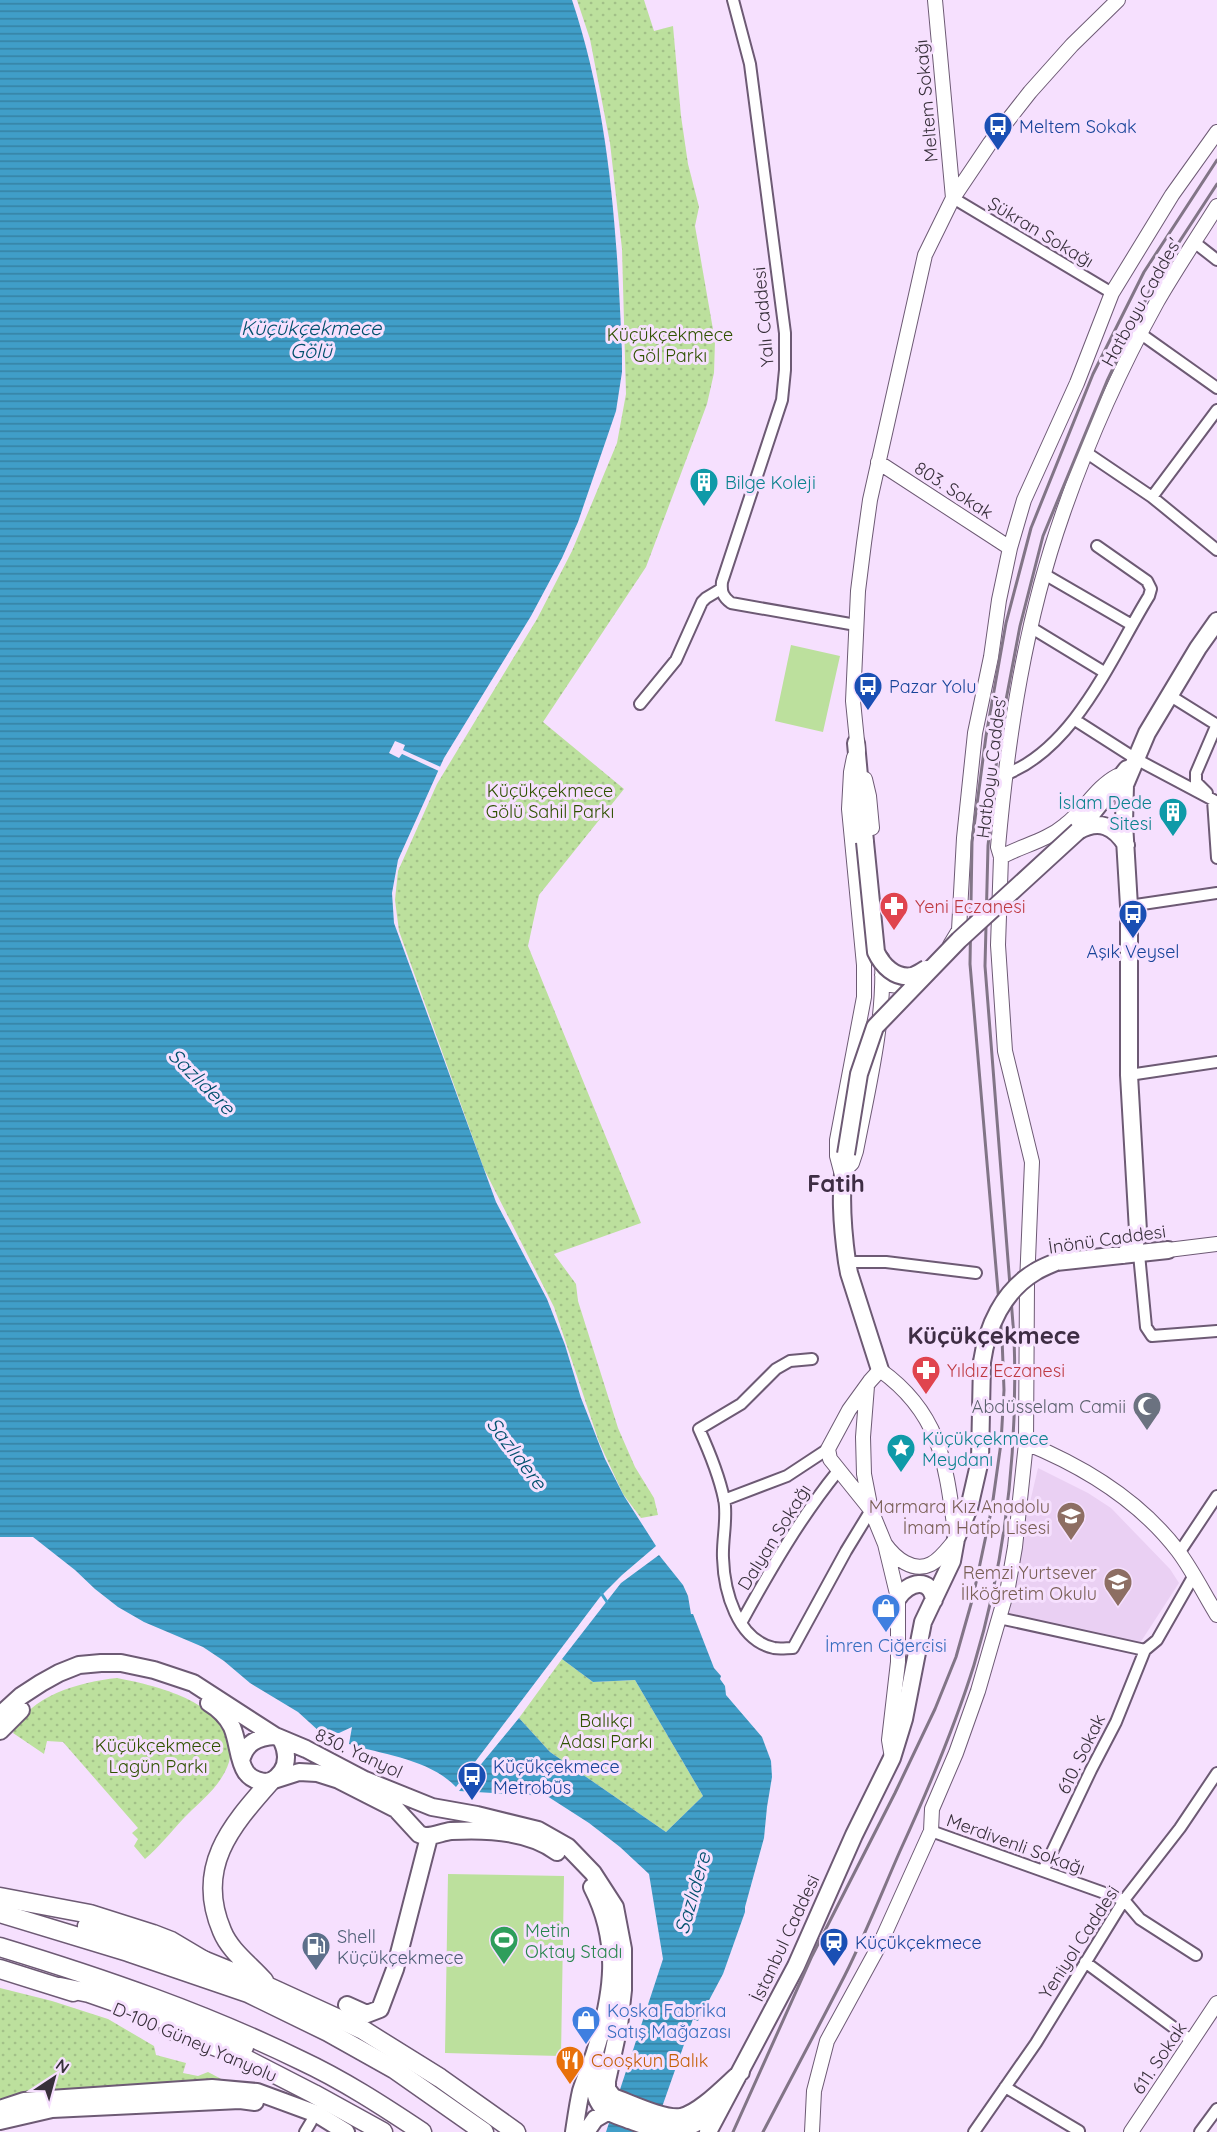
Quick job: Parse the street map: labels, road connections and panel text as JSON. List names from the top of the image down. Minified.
{"streets":{"main road":["İnönü Caddesi","830. Yanyol","İstanbul Caddesi","D-100 Güney Yanyolu"],"street":["Meltem Sokağı","Şükran Sokağı","Hatboyu Caddes'","Yalı Caddesi","803. Sokak","Dalyan Sokağı","610. Sokak","Merdivenli Sokağı","Yeniyol Caddesi","611. Sokak"]},"crossings":[["Meltem Sokağı","Şükran Sokağı"],["Hatboyu Caddes'","Merdivenli Sokağı"],["İnönü Caddesi","İstanbul Caddesi"],["610. Sokak","Merdivenli Sokağı"],["Merdivenli Sokağı","Yeniyol Caddesi"]],"districts":["Fatih","Küçükçekmece"],"water":["Küçükçekmece Gölü","Sazlıdere"],"parks":["Küçükçekmece Göl Parkı","Küçükçekmece Gölü Sahil Parkı","Balıkçı Adası Parkı","Küçükçekmece Lagün Parkı"],"places":{"bus stop":["Meltem Sokak","Pazar Yolu","Aşık Veysel","Küçükçekmece Metrobüs"],"building":["Bilge Koleji","İslam Dede Sitesi"],"pharmacy":["Yeni Eczanesi","Yıldız Eczanesi"],"mosque":["Abdüsselam Camii"],"place":["Küçükçekmece Meydanı"],"school or university":["Marmara Kız Anadolu İmam Hatip Lisesi","Remzi Yurtsever İlköğretim Okulu"],"shop":["İmren Ciğercisi","Koska Fabrika Satış Mağazası"],"sports":["Metin Oktay Stadı"],"station":["Küçükçekmece"],"fuel station":["Shell Küçükçekmece"],"restaurant":["Cooşkun Balık"]},"north":"top right"}
